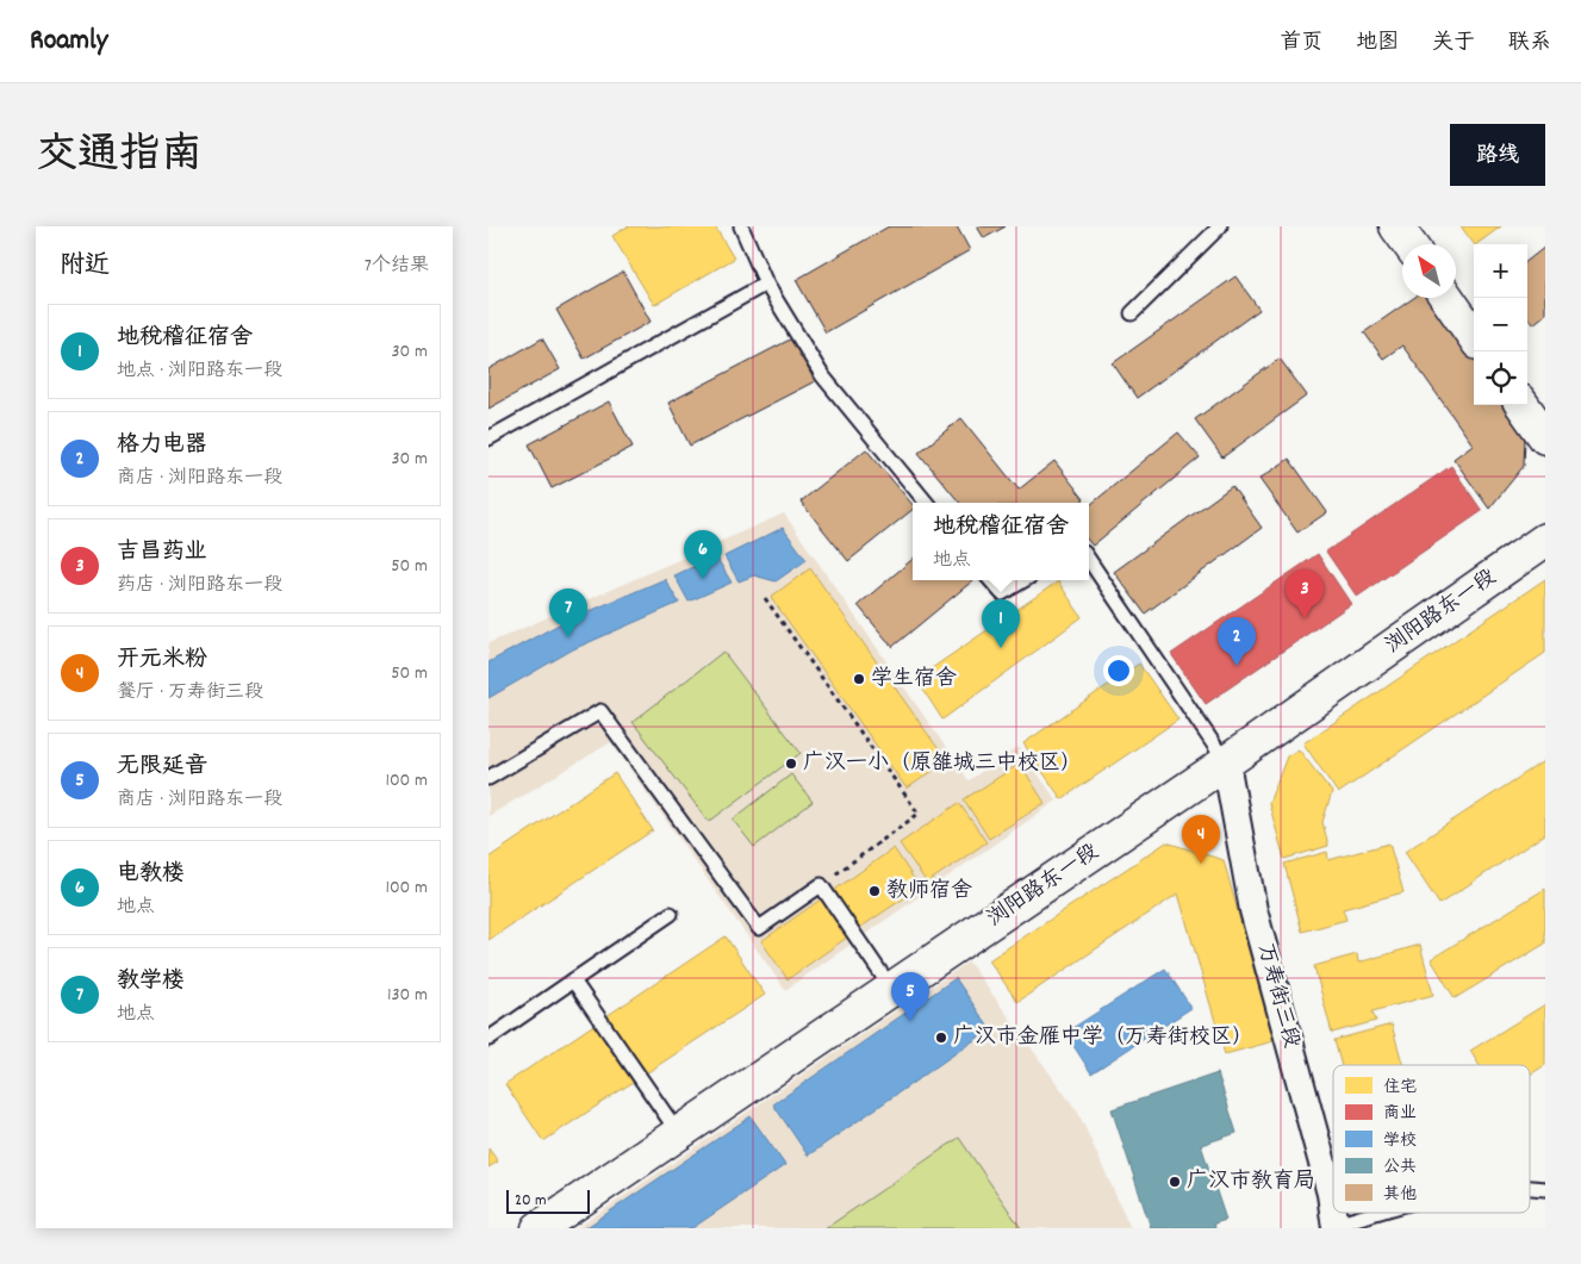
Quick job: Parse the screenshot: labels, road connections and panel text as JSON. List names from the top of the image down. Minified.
{"streets":{"street":["浏阳路东一段","万寿街三段"]},"crossings":[["浏阳路东一段","万寿街三段"]],"places":["学生宿舍","广汉一小（原雒城三中校区）","教师宿舍","广汉市金雁中学（万寿街校区）","广汉市教育局"],"legend":["住宅","商业","学校","公共","其他"],"scale_bar":"20 m","north":"top left","page":{"header":"Roamly","nav":["首页","地图","关于","联系"],"title":"交通指南","buttons":"路线","heading":["附近","7个结果"],"map_buttons":["+","−"],"list":[{"mark":"1","name":"地税稽征宿舍","note":"地点 · 浏阳路东一段","value":"30 m"},{"mark":"2","name":"格力电器","note":"商店 · 浏阳路东一段","value":"30 m"},{"mark":"3","name":"吉昌药业","note":"药店 · 浏阳路东一段","value":"50 m"},{"mark":"4","name":"开元米粉","note":"餐厅 · 万寿街三段","value":"50 m"},{"mark":"5","name":"无限延音","note":"商店 · 浏阳路东一段","value":"100 m"},{"mark":"6","name":"电教楼","note":"地点","value":"100 m"},{"mark":"7","name":"教学楼","note":"地点","value":"130 m"}],"popup":["地税稽征宿舍","地点"],"pins":["6","3","7","1","2","4","5"],"scale":"20 m"}}
